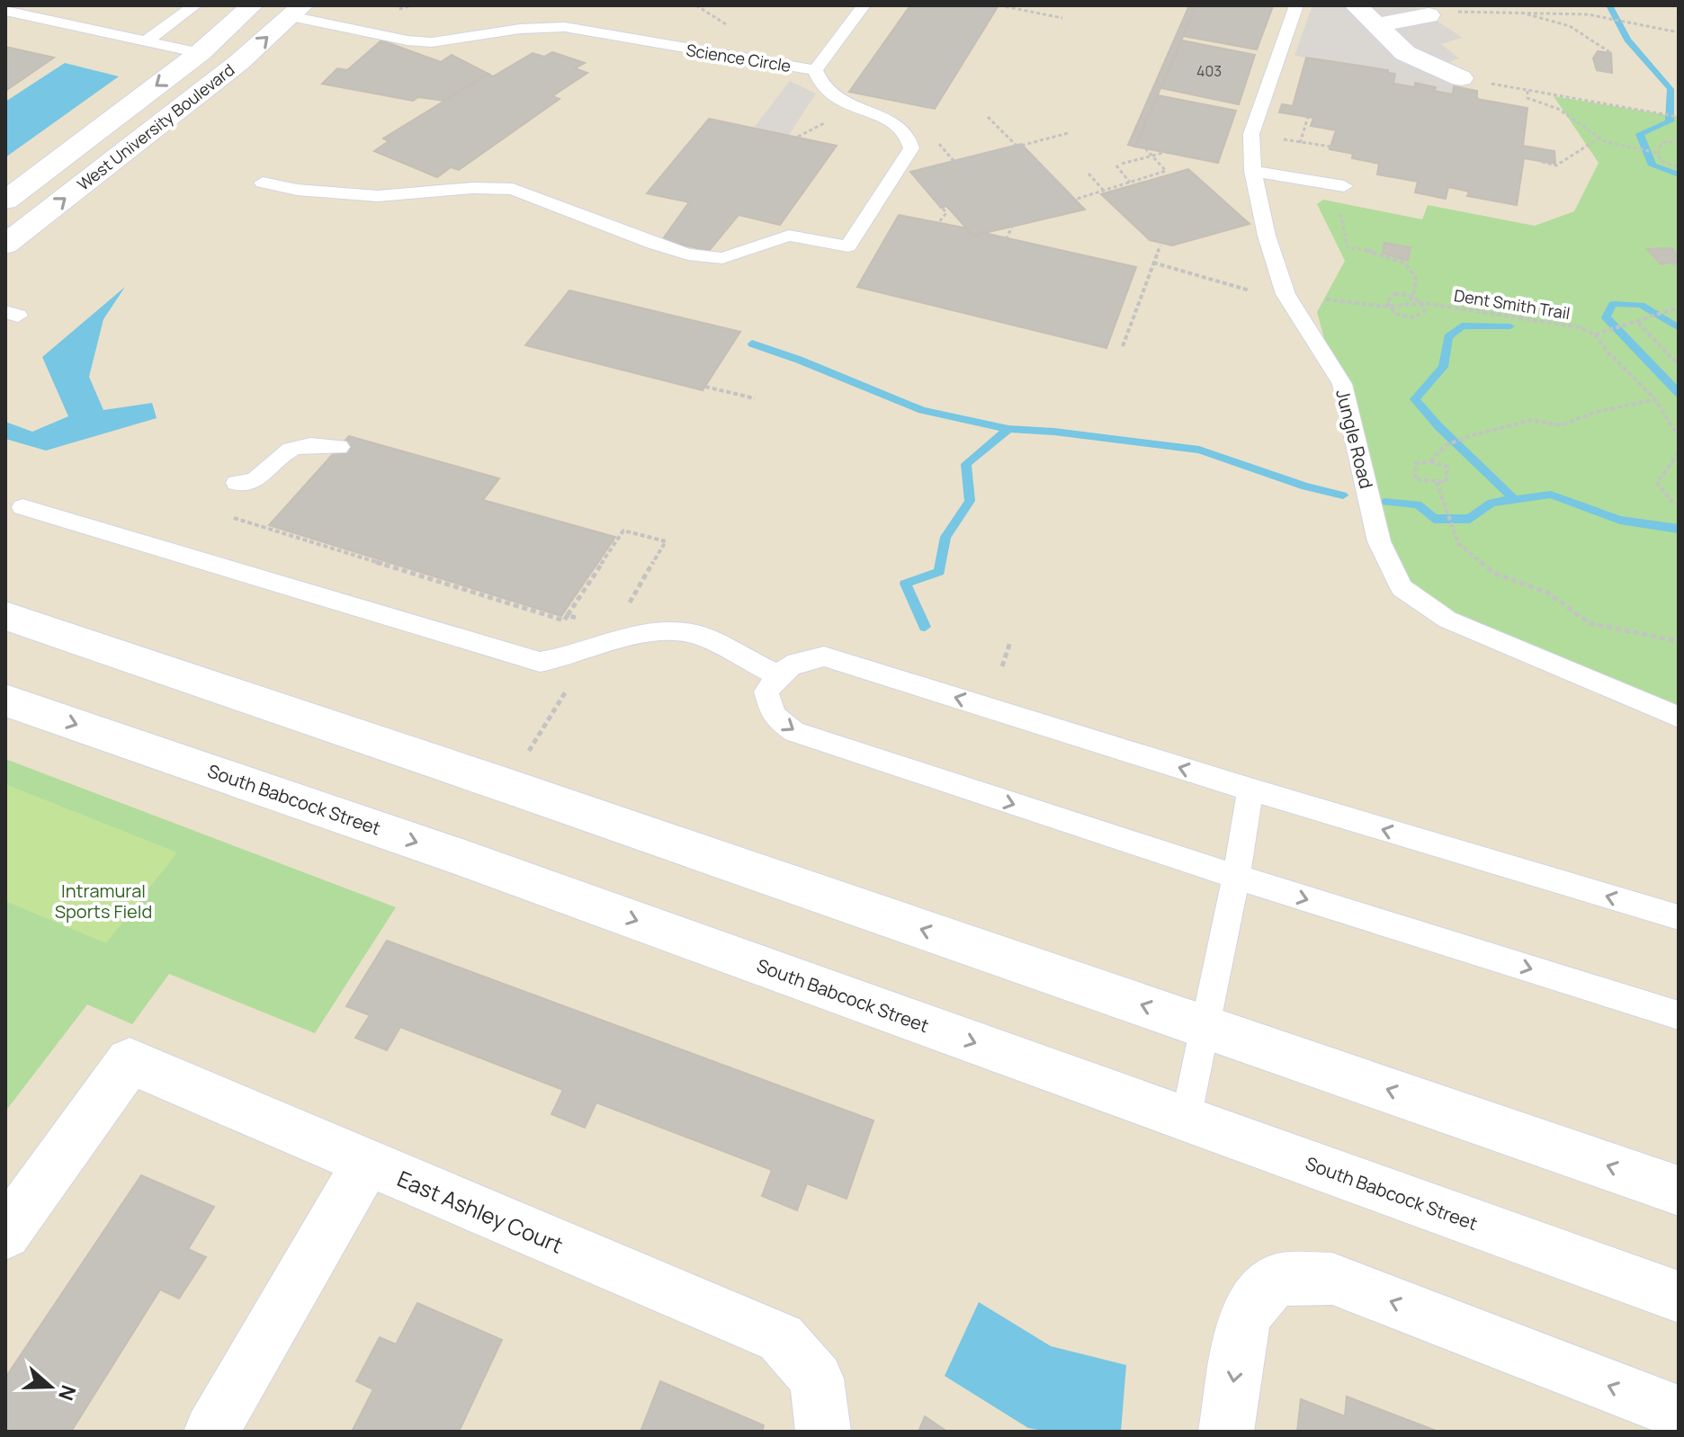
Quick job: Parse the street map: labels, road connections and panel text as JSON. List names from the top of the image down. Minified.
{"streets":{"street":["West University Boulevard","South Babcock Street","East Ashley Court"],"lane":["Science Circle","Jungle Road"],"path":["Dent Smith Trail"]},"crossings":[["Science Circle","West University Boulevard"]],"parks":["Intramural Sports Field"],"house_numbers":["403"],"north":"right"}
